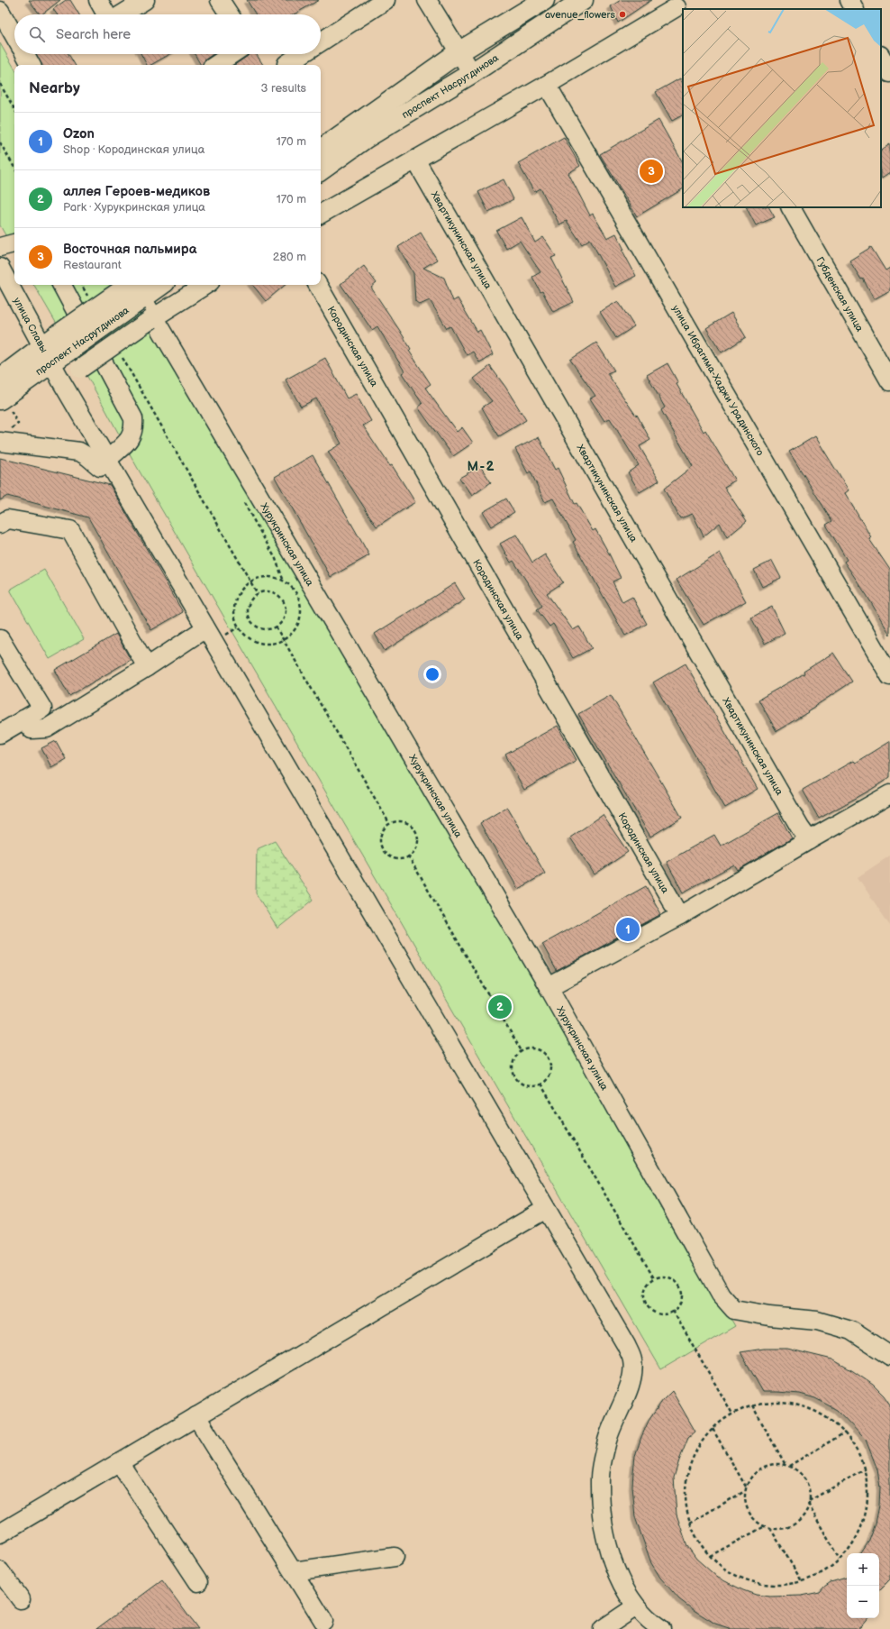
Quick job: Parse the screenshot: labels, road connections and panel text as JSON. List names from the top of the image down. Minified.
{"streets":{"main road":["проспект Насрутдинова"],"street":["Хвартикунинская улица","Губденская улица","улица Славы","Кородинская улица","улица Ибрагима-Хаджи Урадинского","Хурукринская улица"]},"crossings":[["проспект Насрутдинова","улица Славы"],["проспект Насрутдинова","Хурукринская улица"]],"districts":["М-2"],"places":["avenue_flowers"],"page":{"search":"Search here","heading":["Nearby","3 results"],"list":[{"mark":"1","name":"Ozon","note":"Shop · Кородинская улица","value":"170 m"},{"mark":"2","name":"аллея Героев-медиков","note":"Park · Хурукринская улица","value":"170 m"},{"mark":"3","name":"Восточная пальмира","note":"Restaurant","value":"280 m"}],"pins":["3","1","2"],"map_buttons":["+","−"]}}
